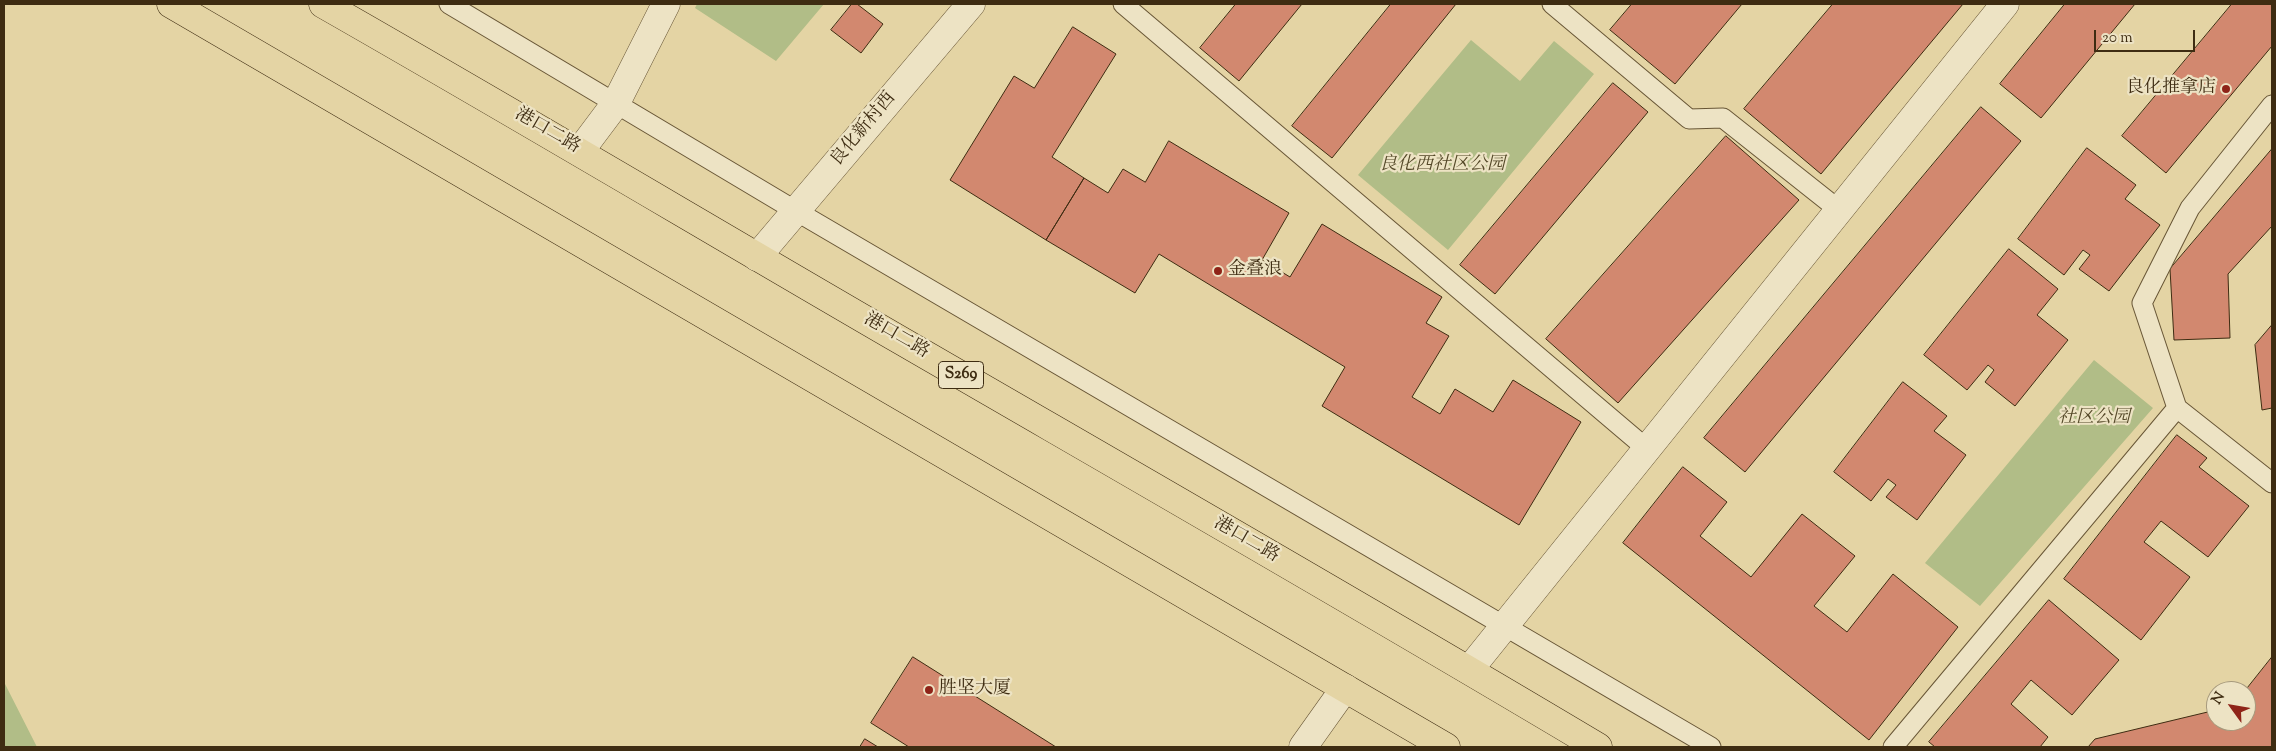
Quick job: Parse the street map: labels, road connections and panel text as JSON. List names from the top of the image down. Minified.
{"streets":{"main road":["港口二路","S269"],"street":["良化新村西"]},"crossings":[["良化新村西","港口二路"]],"parks":["良化西社区公园","社区公园"],"places":["良化推拿店","金叠浪","胜坚大厦"],"scale_bar":"20 m","north":"top left"}
